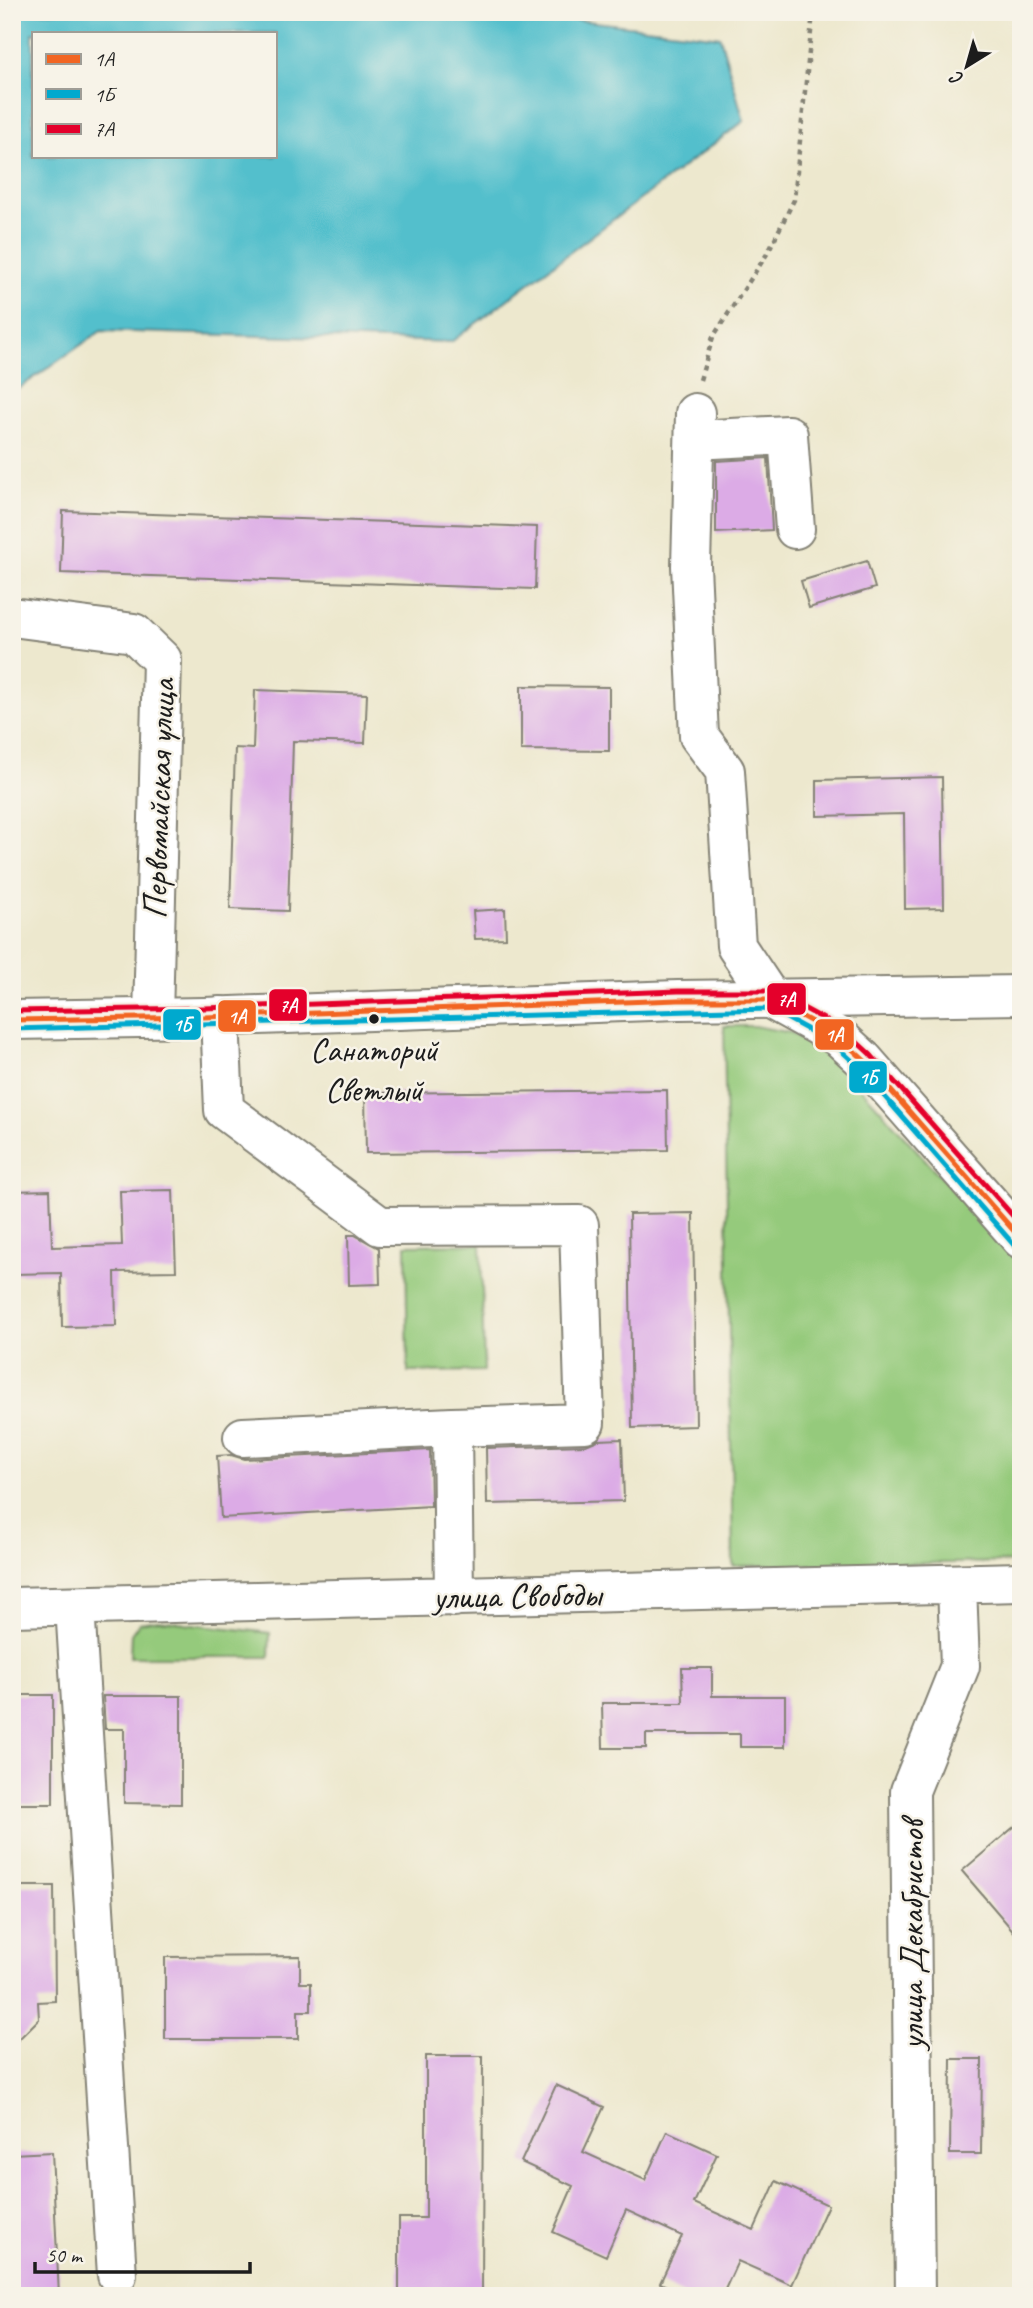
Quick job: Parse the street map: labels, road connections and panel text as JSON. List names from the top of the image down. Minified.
{"streets":{"street":["Первомайская улица","улица Свободы","улица Декабристов"]},"crossings":[["улица Свободы","улица Декабристов"]],"places":["Санаторий Светлый"],"lines":["transit line 7А","transit line 1А","transit line 1Б"],"legend":["1А","1Б","7А"],"scale_bar":"50 m","north":"bottom left"}
